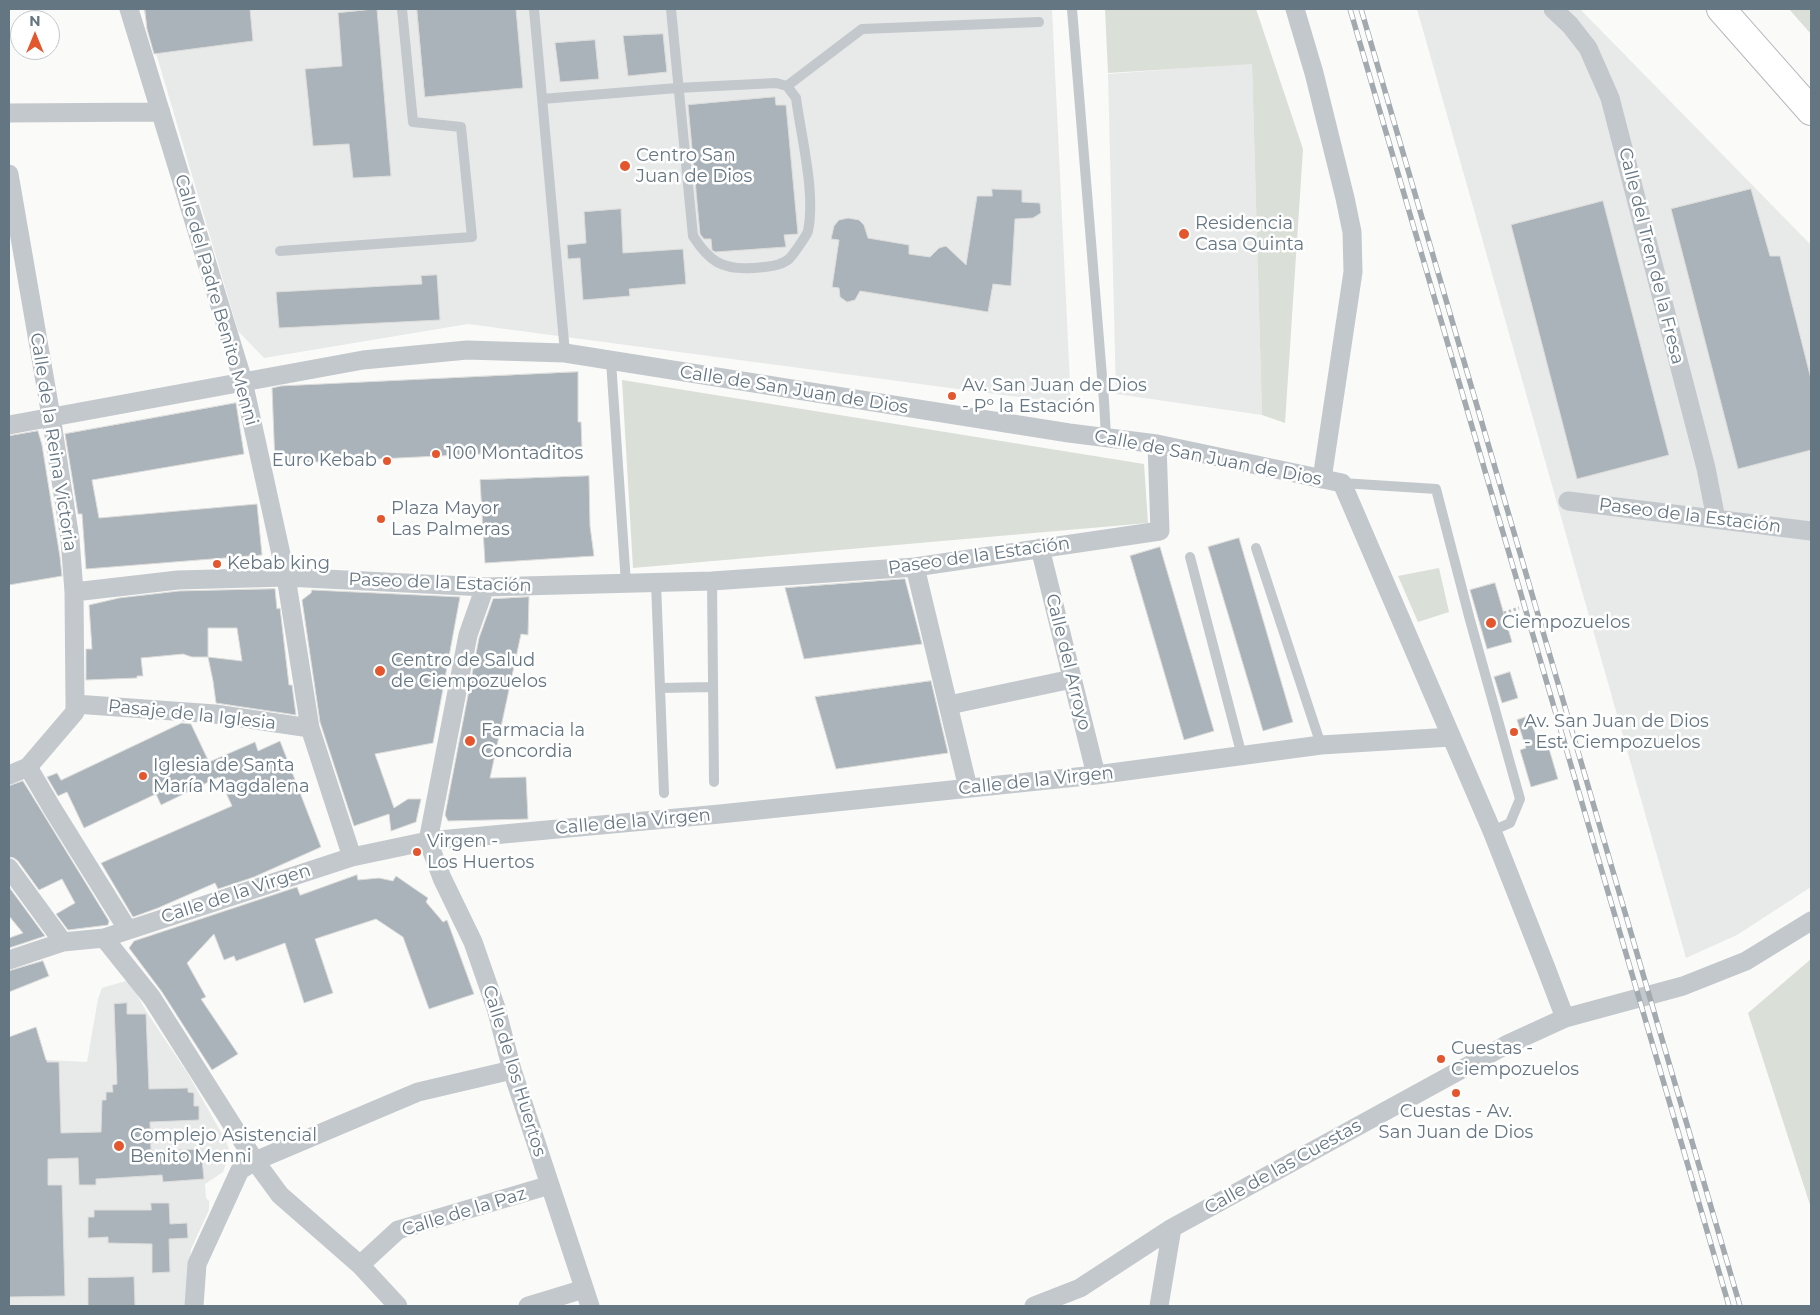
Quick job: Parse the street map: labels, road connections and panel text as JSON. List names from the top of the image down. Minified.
{"streets":{"street":["Calle del Tren de la Fresa","Calle del Padre Benito Menni","Calle de San Juan de Dios","Calle de la Reina Victoria","Paseo de la Estación","Calle del Arroyo","Pasaje de la Iglesia","Calle de la Virgen","Calle de los Huertos","Calle de las Cuestas","Calle de la Paz"]},"crossings":[["Calle del Tren de la Fresa","Paseo de la Estación"],["Calle del Padre Benito Menni","Calle de San Juan de Dios"],["Calle del Padre Benito Menni","Paseo de la Estación"],["Calle del Padre Benito Menni","Pasaje de la Iglesia"],["Calle del Padre Benito Menni","Calle de la Virgen"],["Calle de San Juan de Dios","Calle de la Reina Victoria"],["Calle de San Juan de Dios","Paseo de la Estación"],["Calle de San Juan de Dios","Calle de la Virgen"],["Calle de San Juan de Dios","Calle de las Cuestas"],["Calle de la Reina Victoria","Paseo de la Estación"],["Calle de la Reina Victoria","Pasaje de la Iglesia"],["Paseo de la Estación","Calle del Arroyo"],["Calle del Arroyo","Calle de la Virgen"],["Calle de la Virgen","Calle de los Huertos"],["Calle de los Huertos","Calle de la Paz"]],"places":["Centro San Juan de Dios","Residencia Casa Quinta","Av. San Juan de Dios - Pº la Estación","100 Montaditos","Euro Kebab","Plaza Mayor Las Palmeras","Kebab king","Ciempozuelos","Centro de Salud de Ciempozuelos","Av. San Juan de Dios - Est. Ciempozuelos","Farmacia la Concordia","Iglesia de Santa María Magdalena","Virgen - Los Huertos","Cuestas - Ciempozuelos","Cuestas - Av. San Juan de Dios","Complejo Asistencial Benito Menni"],"north":"top"}
